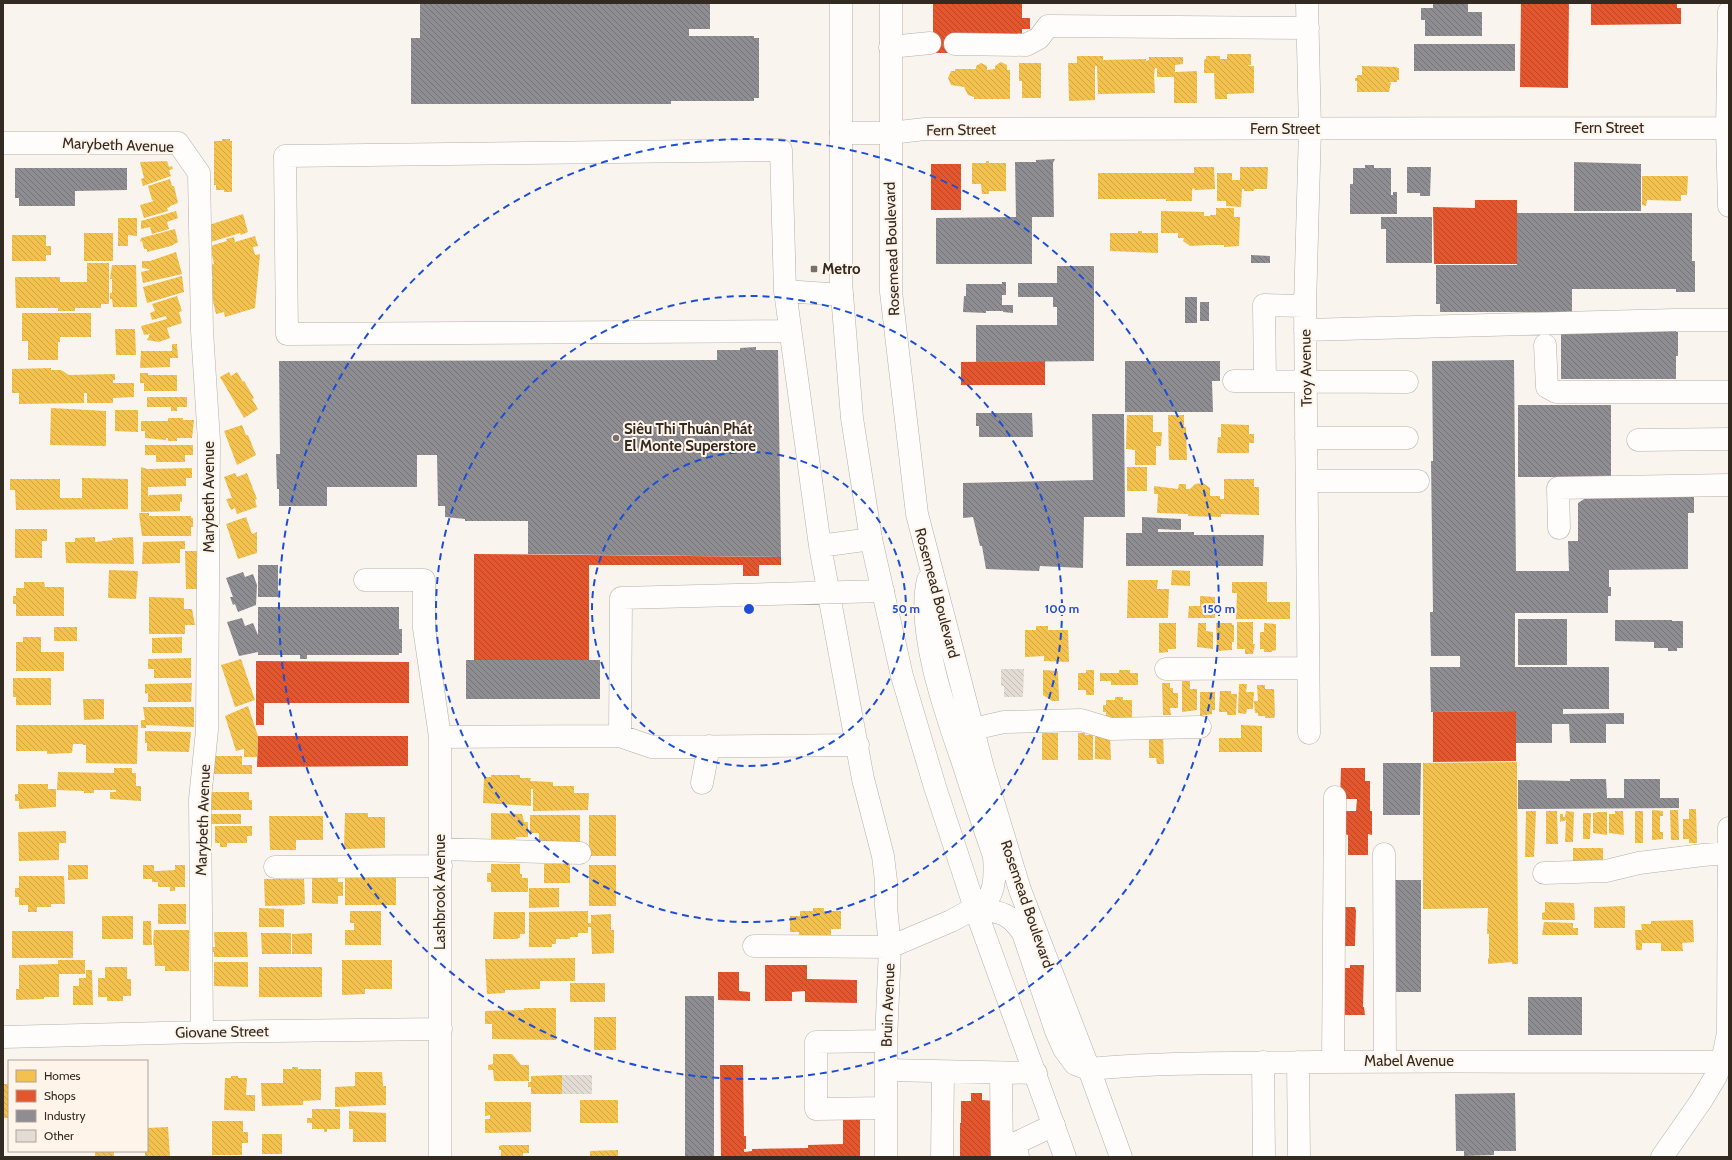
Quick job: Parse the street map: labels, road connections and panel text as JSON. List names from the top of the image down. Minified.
{"streets":{"street":["Fern Street","Marybeth Avenue","Rosemead Boulevard","Troy Avenue","Lashbrook Avenue","Bruin Avenue","Giovane Street","Mabel Avenue"]},"crossings":[["Fern Street","Rosemead Boulevard"],["Fern Street","Troy Avenue"],["Marybeth Avenue","Giovane Street"],["Rosemead Boulevard","Bruin Avenue"],["Rosemead Boulevard","Mabel Avenue"],["Lashbrook Avenue","Giovane Street"]],"places":{"transit":["Metro"],"other":["Siêu Thi Thuân Phát El Monte Superstore"]},"legend":["Homes","Shops","Industry","Other"],"rings":["50 m","100 m","150 m"]}
